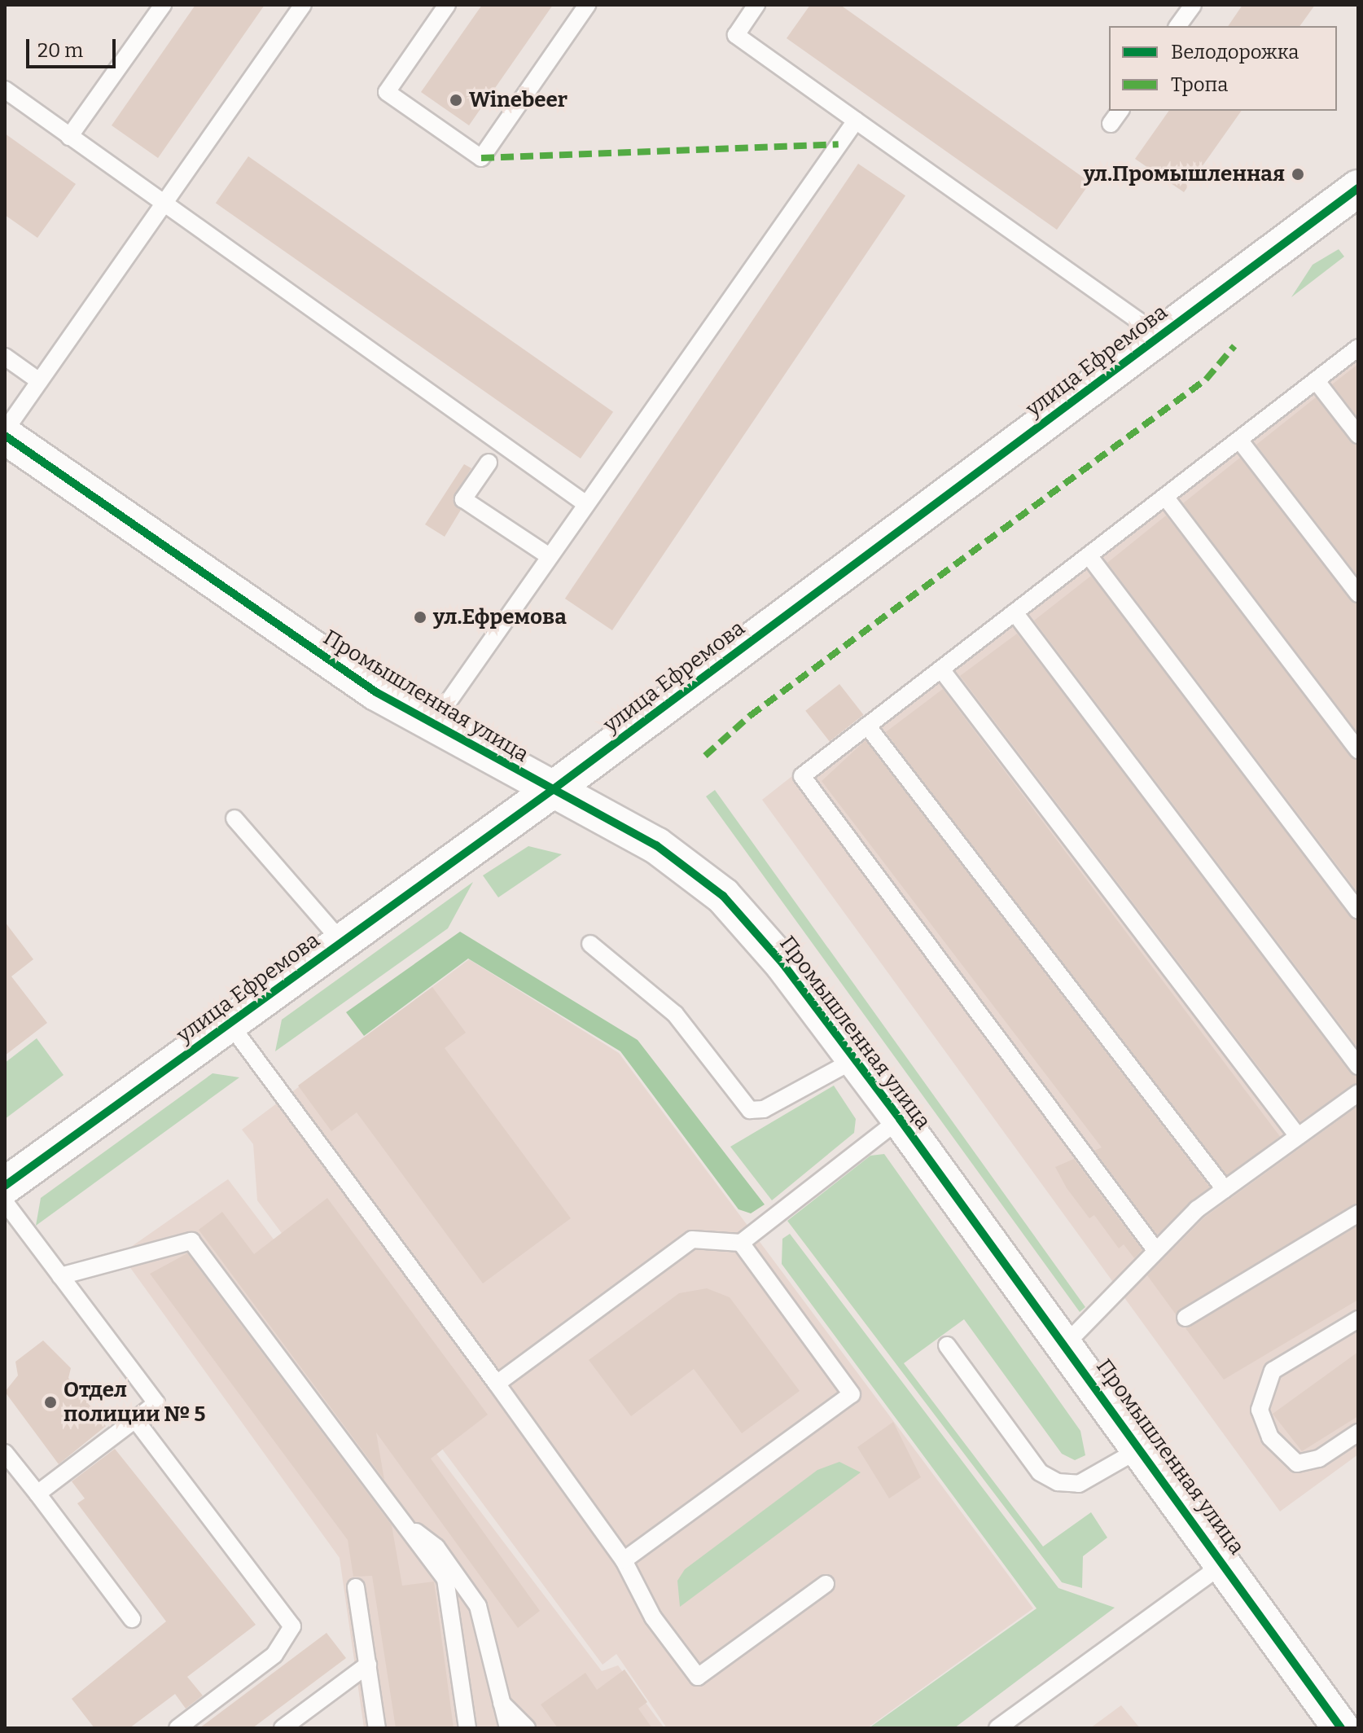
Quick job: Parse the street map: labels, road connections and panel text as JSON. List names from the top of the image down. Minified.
{"streets":{"street":["улица Ефремова","Промышленная улица"]},"crossings":[["улица Ефремова","Промышленная улица"]],"places":["Winebeer","ул.Промышленная","ул.Ефремова","Отдел полиции № 5"],"legend":["Велодорожка","Тропа"],"scale_bar":"20 m"}
